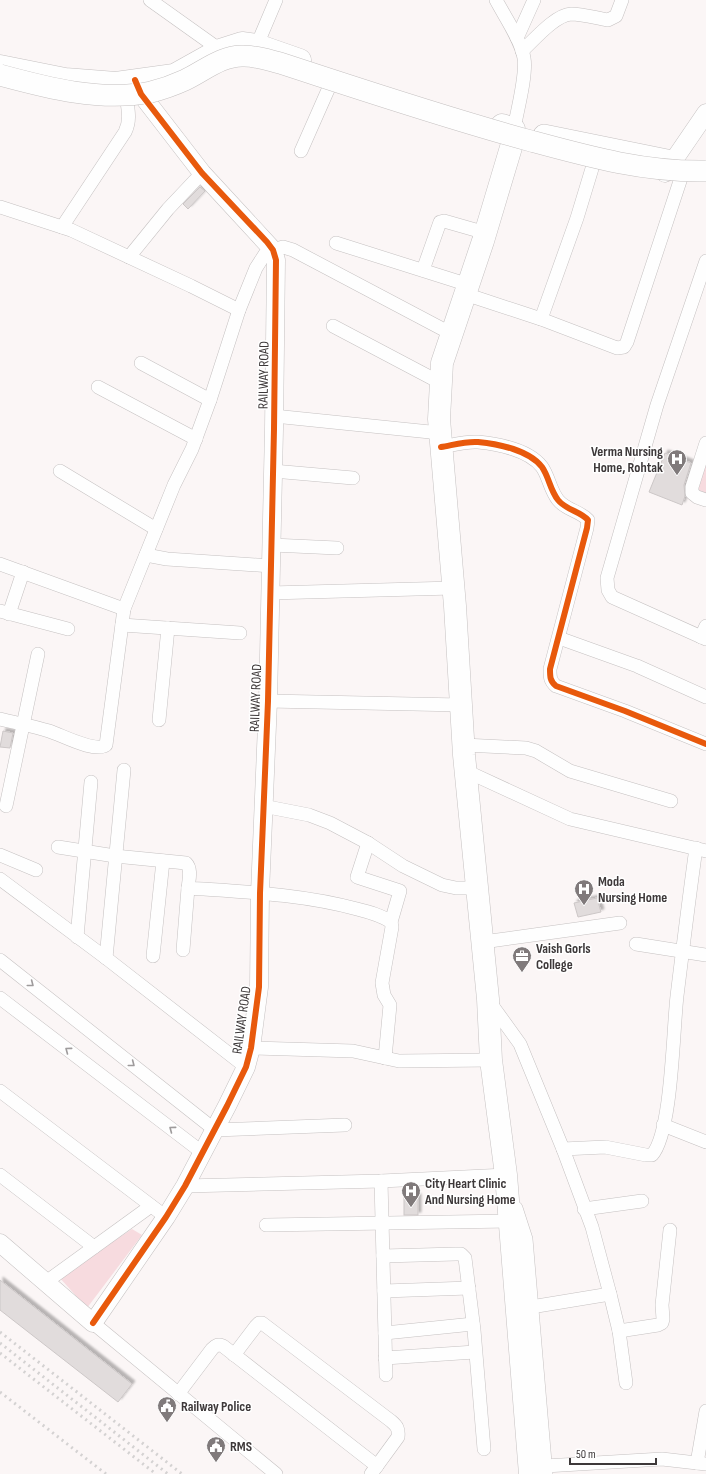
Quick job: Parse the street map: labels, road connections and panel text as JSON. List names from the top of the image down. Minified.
{"streets":{"street":["RAILWAY ROAD"]},"places":{"hospital":["Verma Nursing Home, Rohtak","Moda Nursing Home","City Heart Clinic And Nursing Home"],"office":["Vaish Gorls College"],"public building":["Railway Police","RMS"]},"scale_bar":"50 m"}
